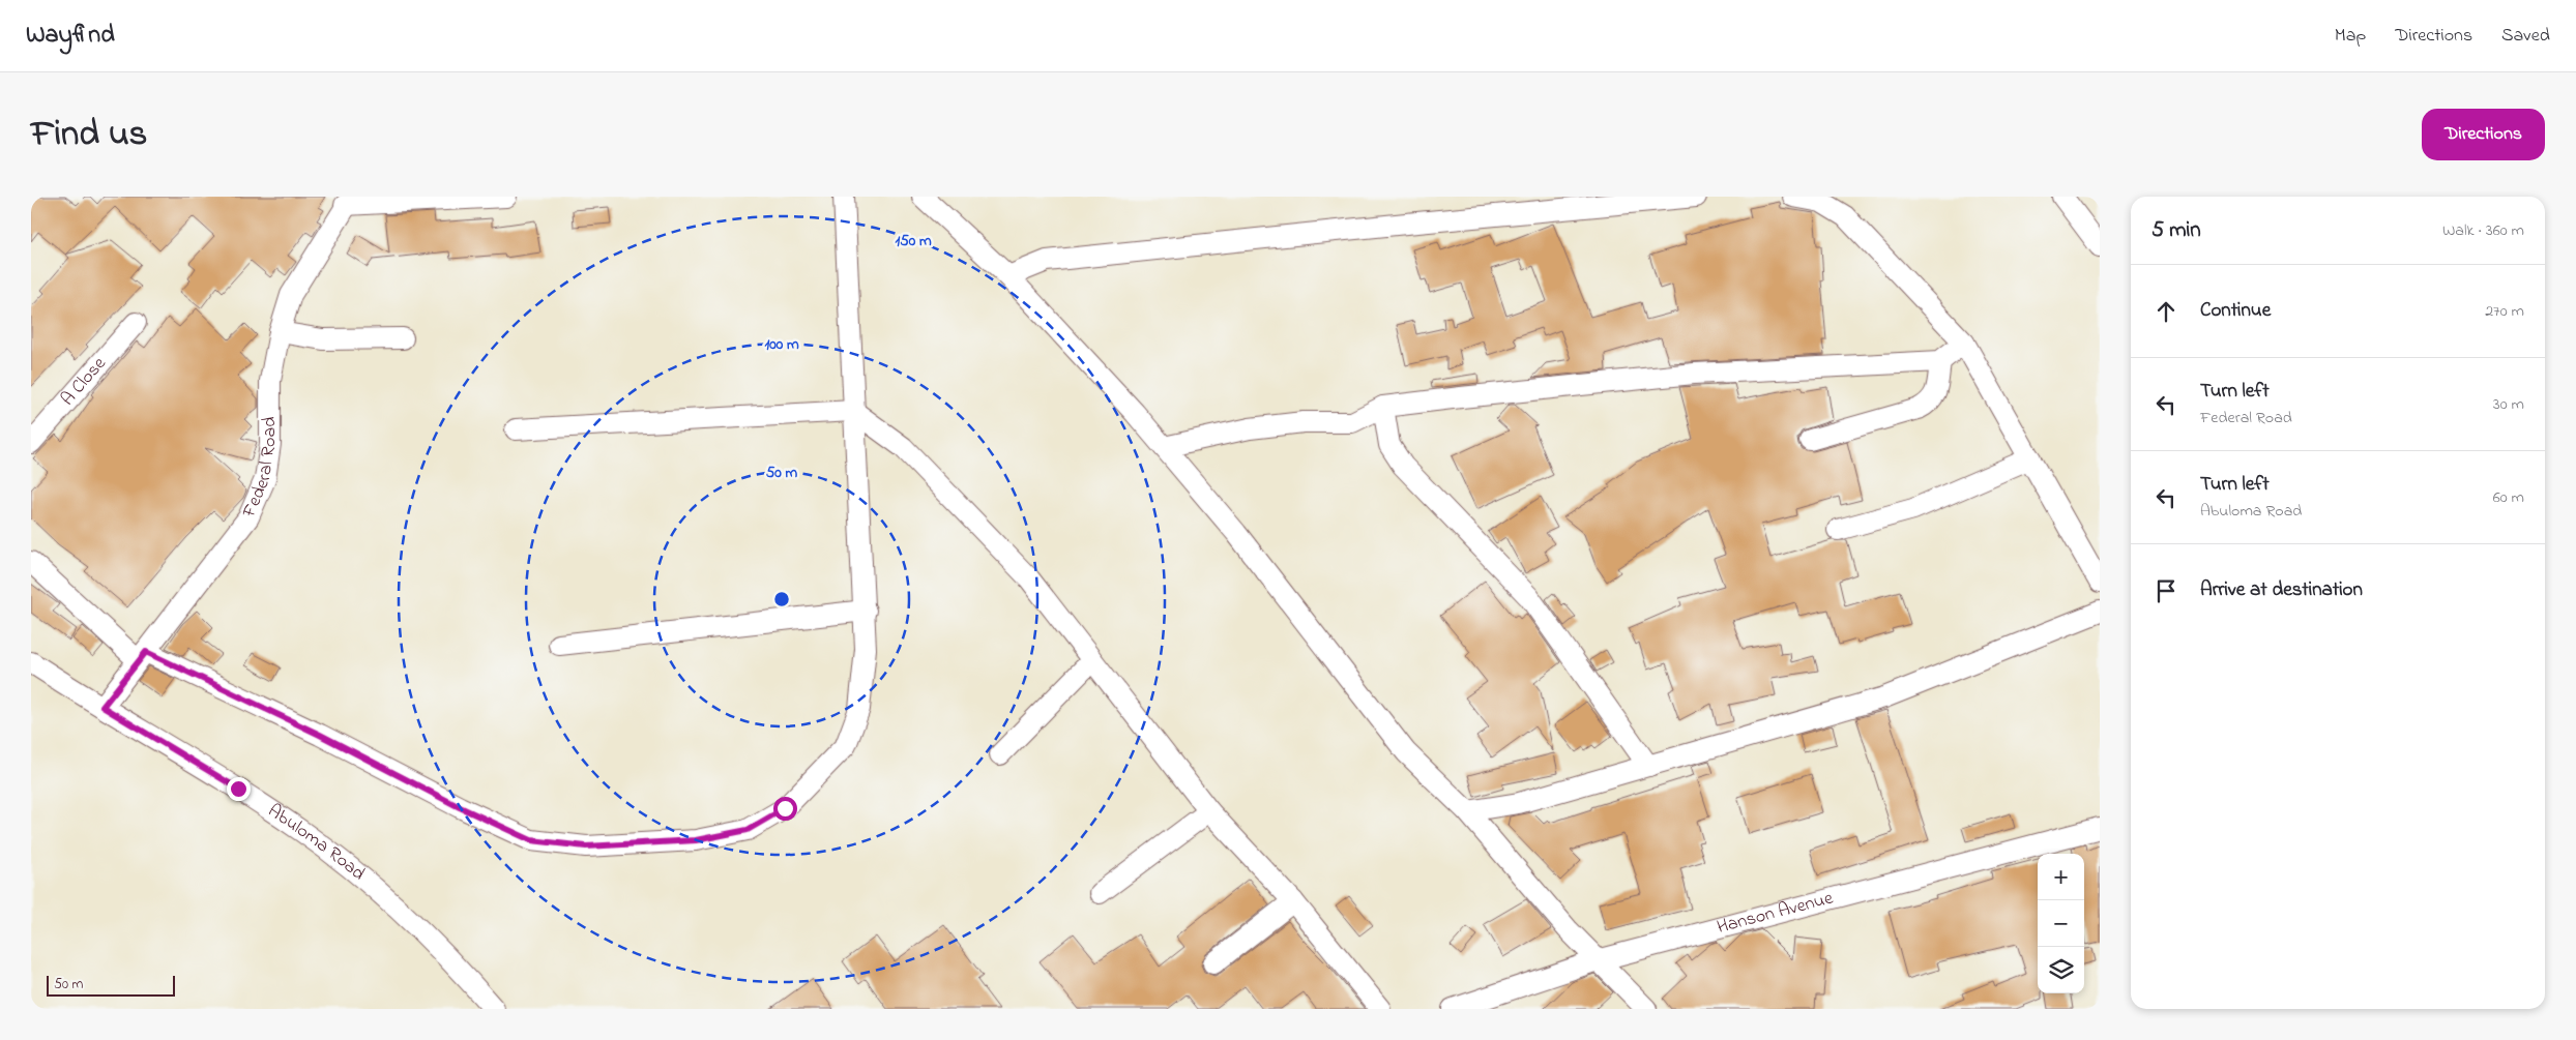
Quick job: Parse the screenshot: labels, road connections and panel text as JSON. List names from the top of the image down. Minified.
{"streets":{"street":["A Close","Federal Road","Abuloma Road","Hanson Avenue"]},"crossings":[["Federal Road","Abuloma Road"]],"scale_bar":"50 m","page":{"header":"Wayfind","nav":["Map","Directions","Saved"],"title":"Find us","buttons":"Directions","heading":["5 min","Walk · 360 m"],"list":[["Continue","270 m"],["Turn left","Federal Road","30 m"],["Turn left","Abuloma Road","60 m"],"Arrive at destination"],"map_buttons":["+","−"],"scale":"50 m"},"rings":["150 m","100 m","50 m"]}
